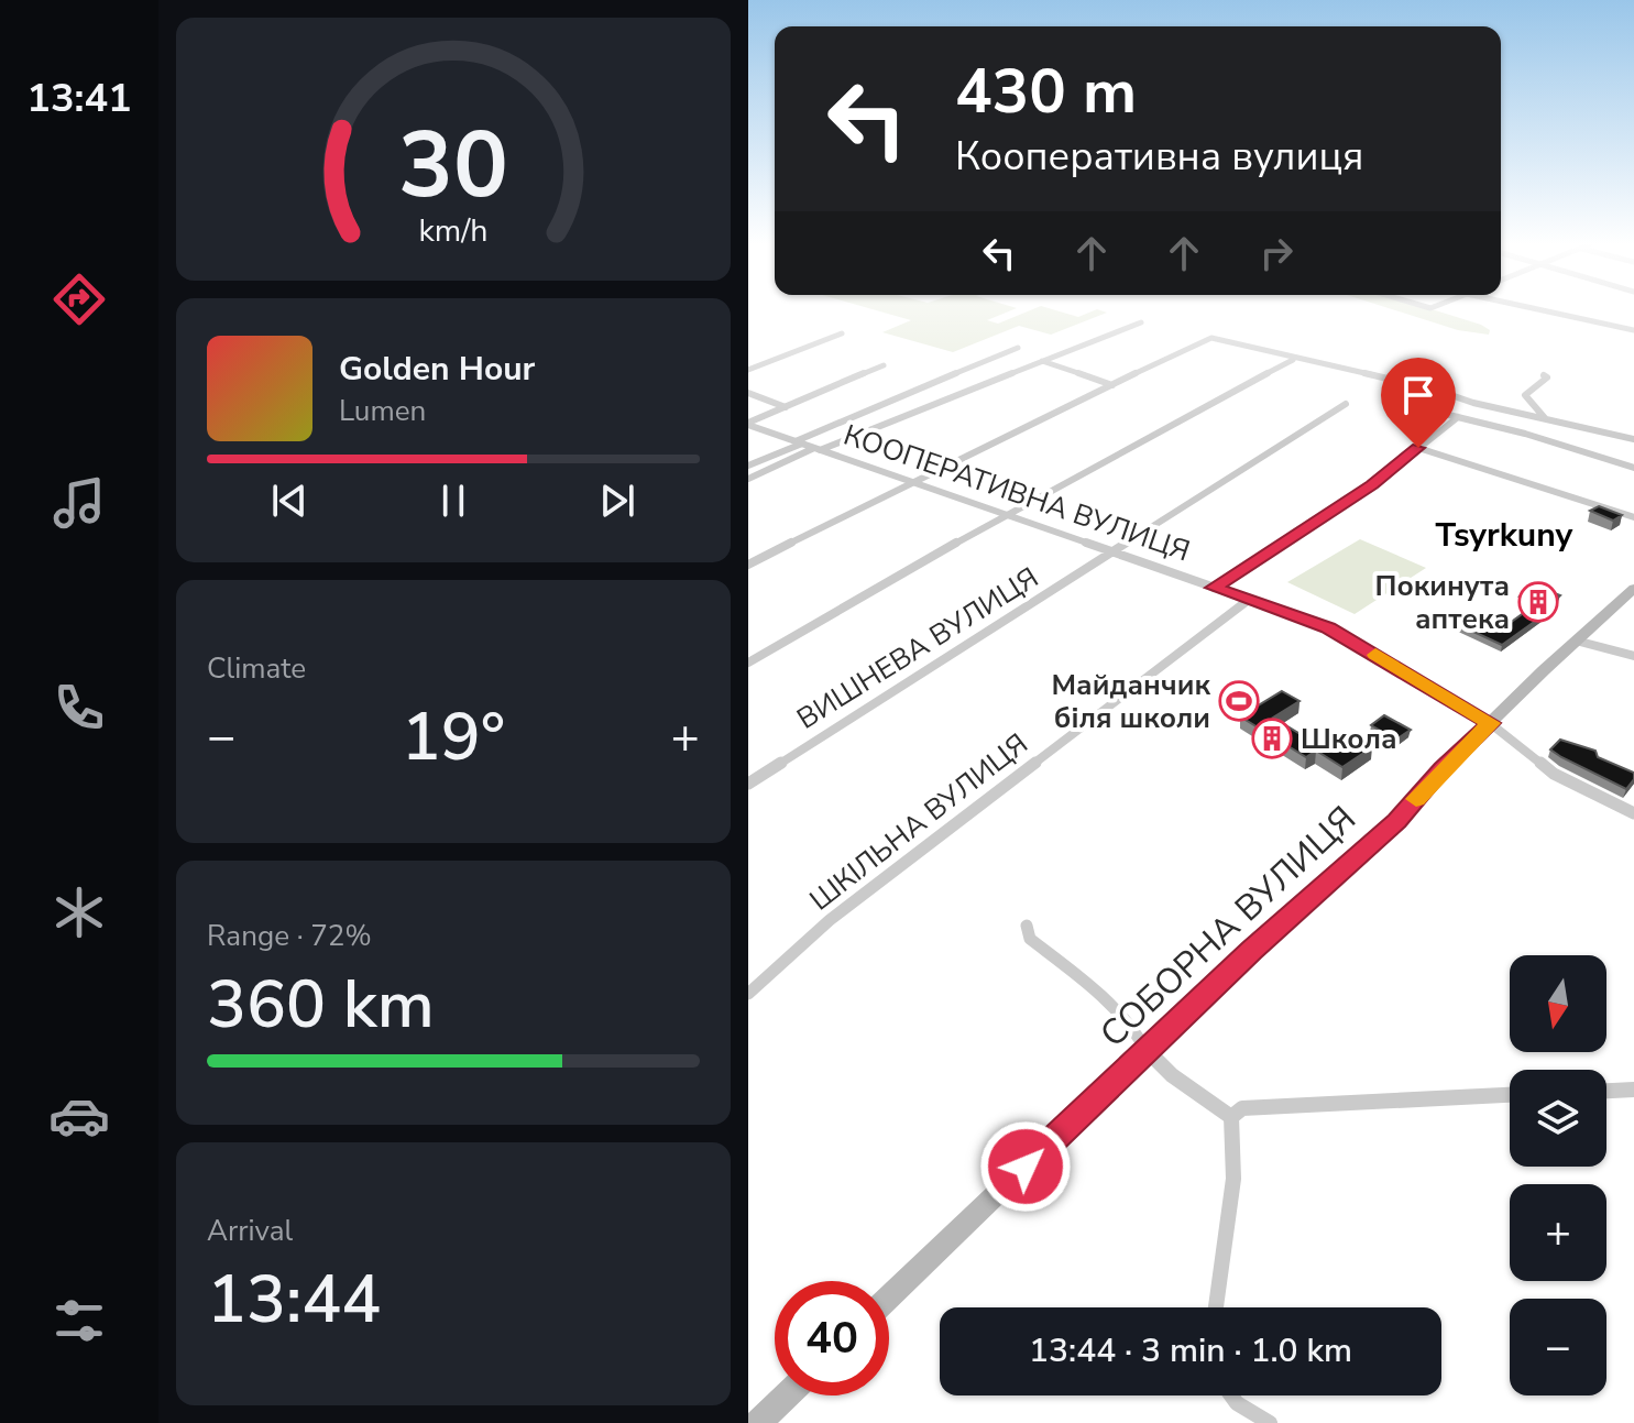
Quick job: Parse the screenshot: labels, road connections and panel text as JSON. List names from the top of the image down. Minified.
{"streets":{"street":["КООПЕРАТИВНА ВУЛИЦЯ","ВИШНЕВА ВУЛИЦЯ","ШКІЛЬНА ВУЛИЦЯ","СОБОРНА ВУЛИЦЯ"]},"crossings":[["КООПЕРАТИВНА ВУЛИЦЯ","ВИШНЕВА ВУЛИЦЯ"],["КООПЕРАТИВНА ВУЛИЦЯ","ШКІЛЬНА ВУЛИЦЯ"],["КООПЕРАТИВНА ВУЛИЦЯ","СОБОРНА ВУЛИЦЯ"]],"districts":["Tsyrkuny"],"places":{"building":["Покинута аптека","Школа"],"sports":["Майданчик біля школи"]},"north":"bottom","page":{"tabs":"13:41","turn":["430 m","Кооперативна вулиця"],"song":["Golden Hour","Lumen"],"tile":["Climate",["Range · 72%","360 km"],["Arrival","13:44"]],"heat":["−","19°","+"],"map_buttons":["+","−"],"limit":"40","trip":"13:44 · 3 min · 1.0 km","gauge":["30","km/h"]}}
